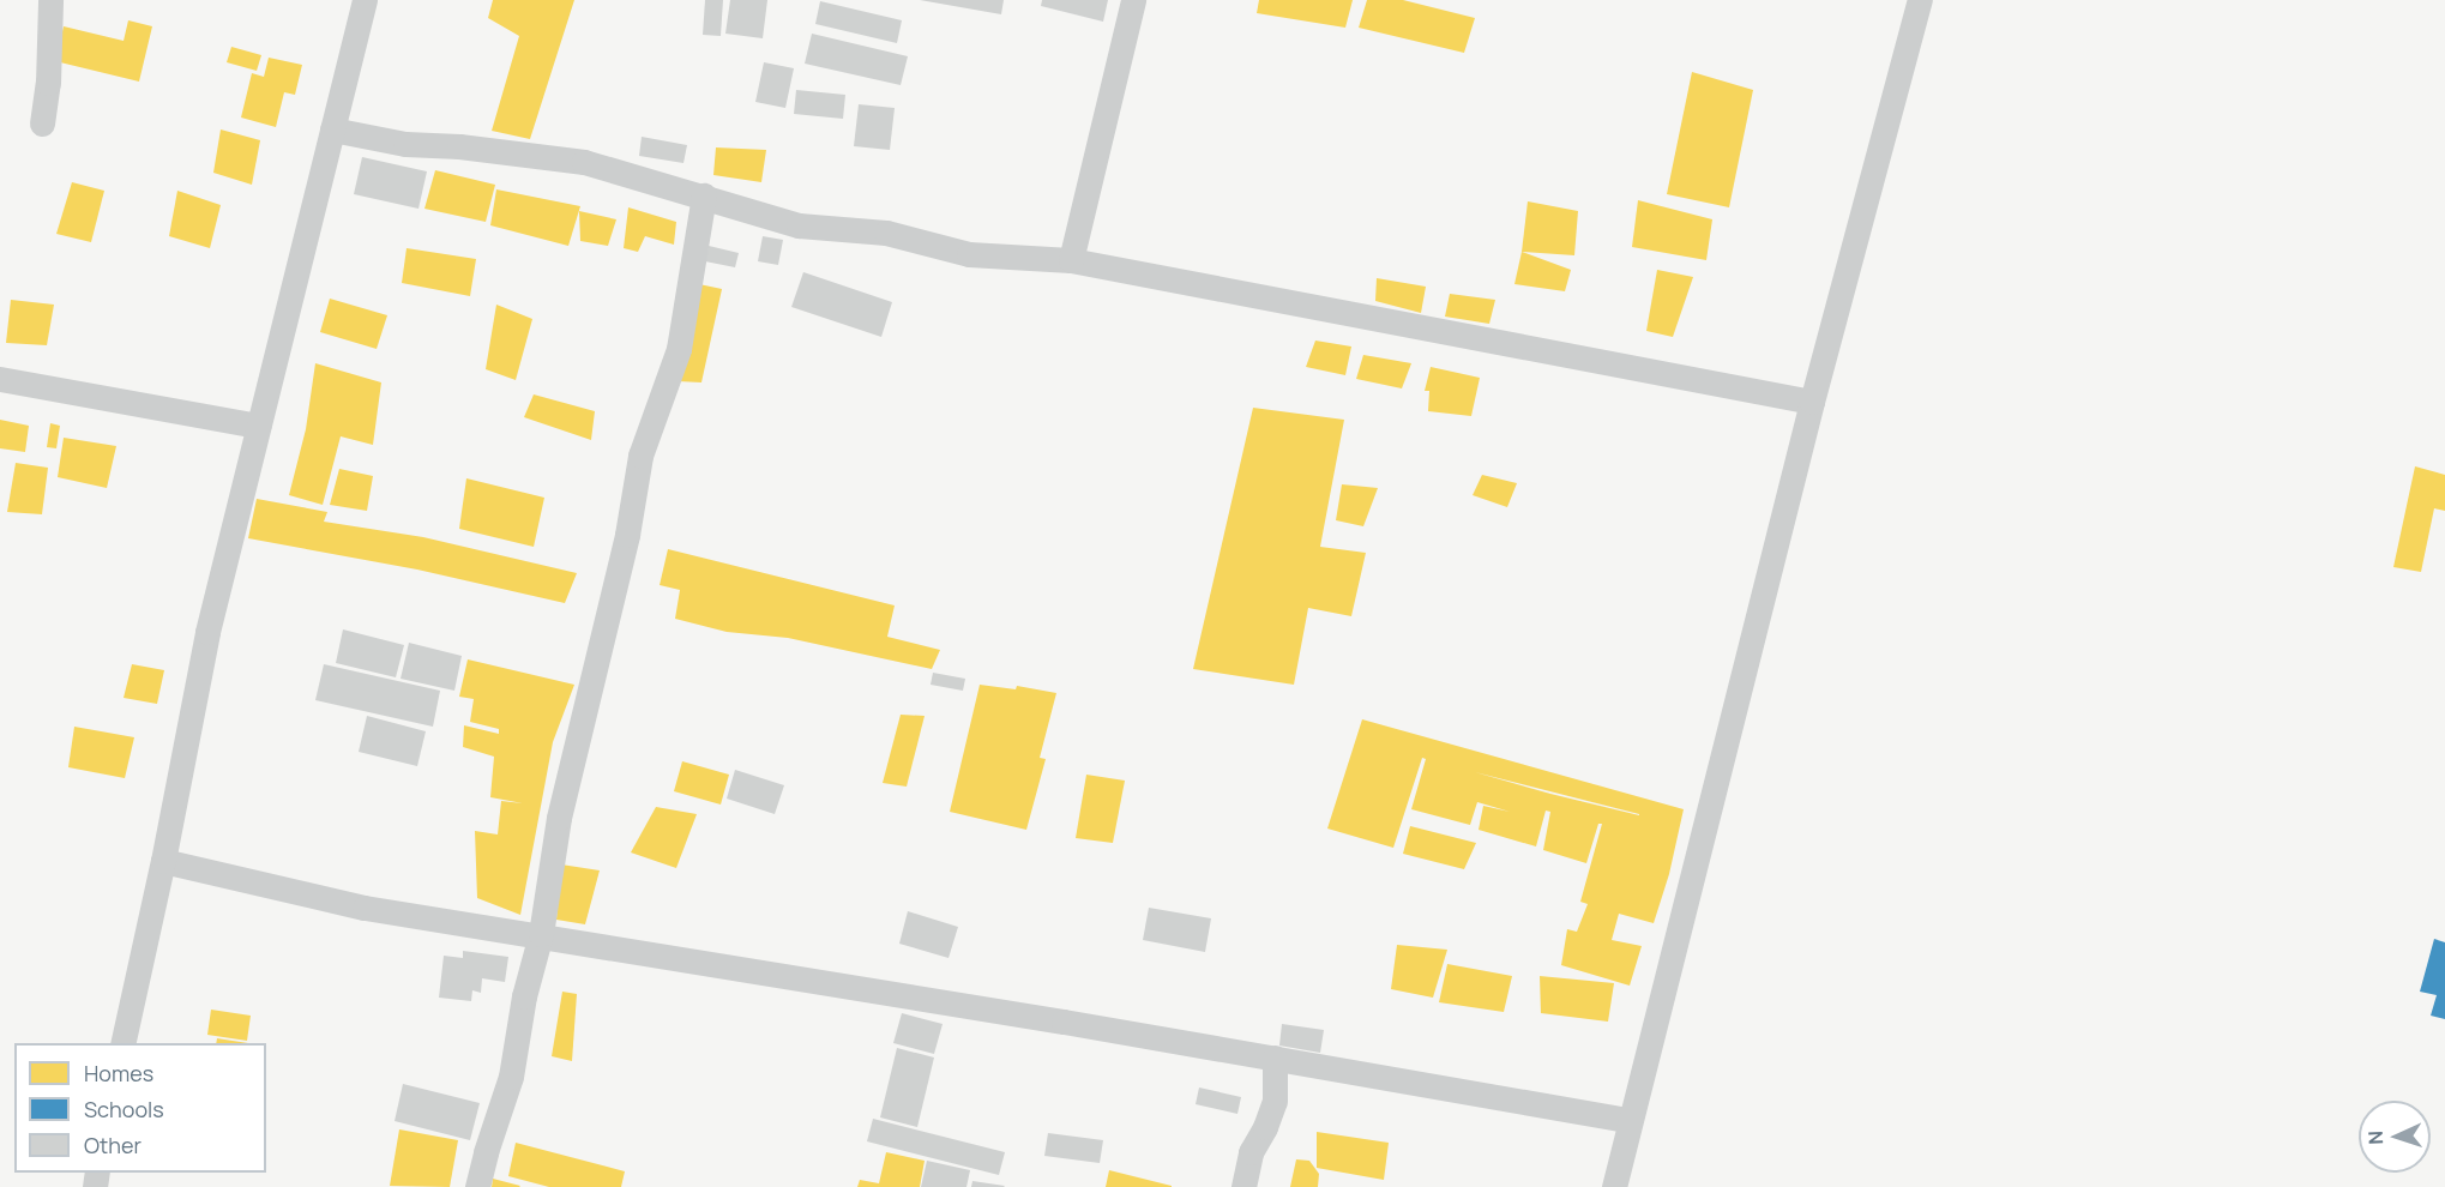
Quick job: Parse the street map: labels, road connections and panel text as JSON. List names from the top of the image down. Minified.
{"legend":["Homes","Schools","Other"],"north":"left"}
